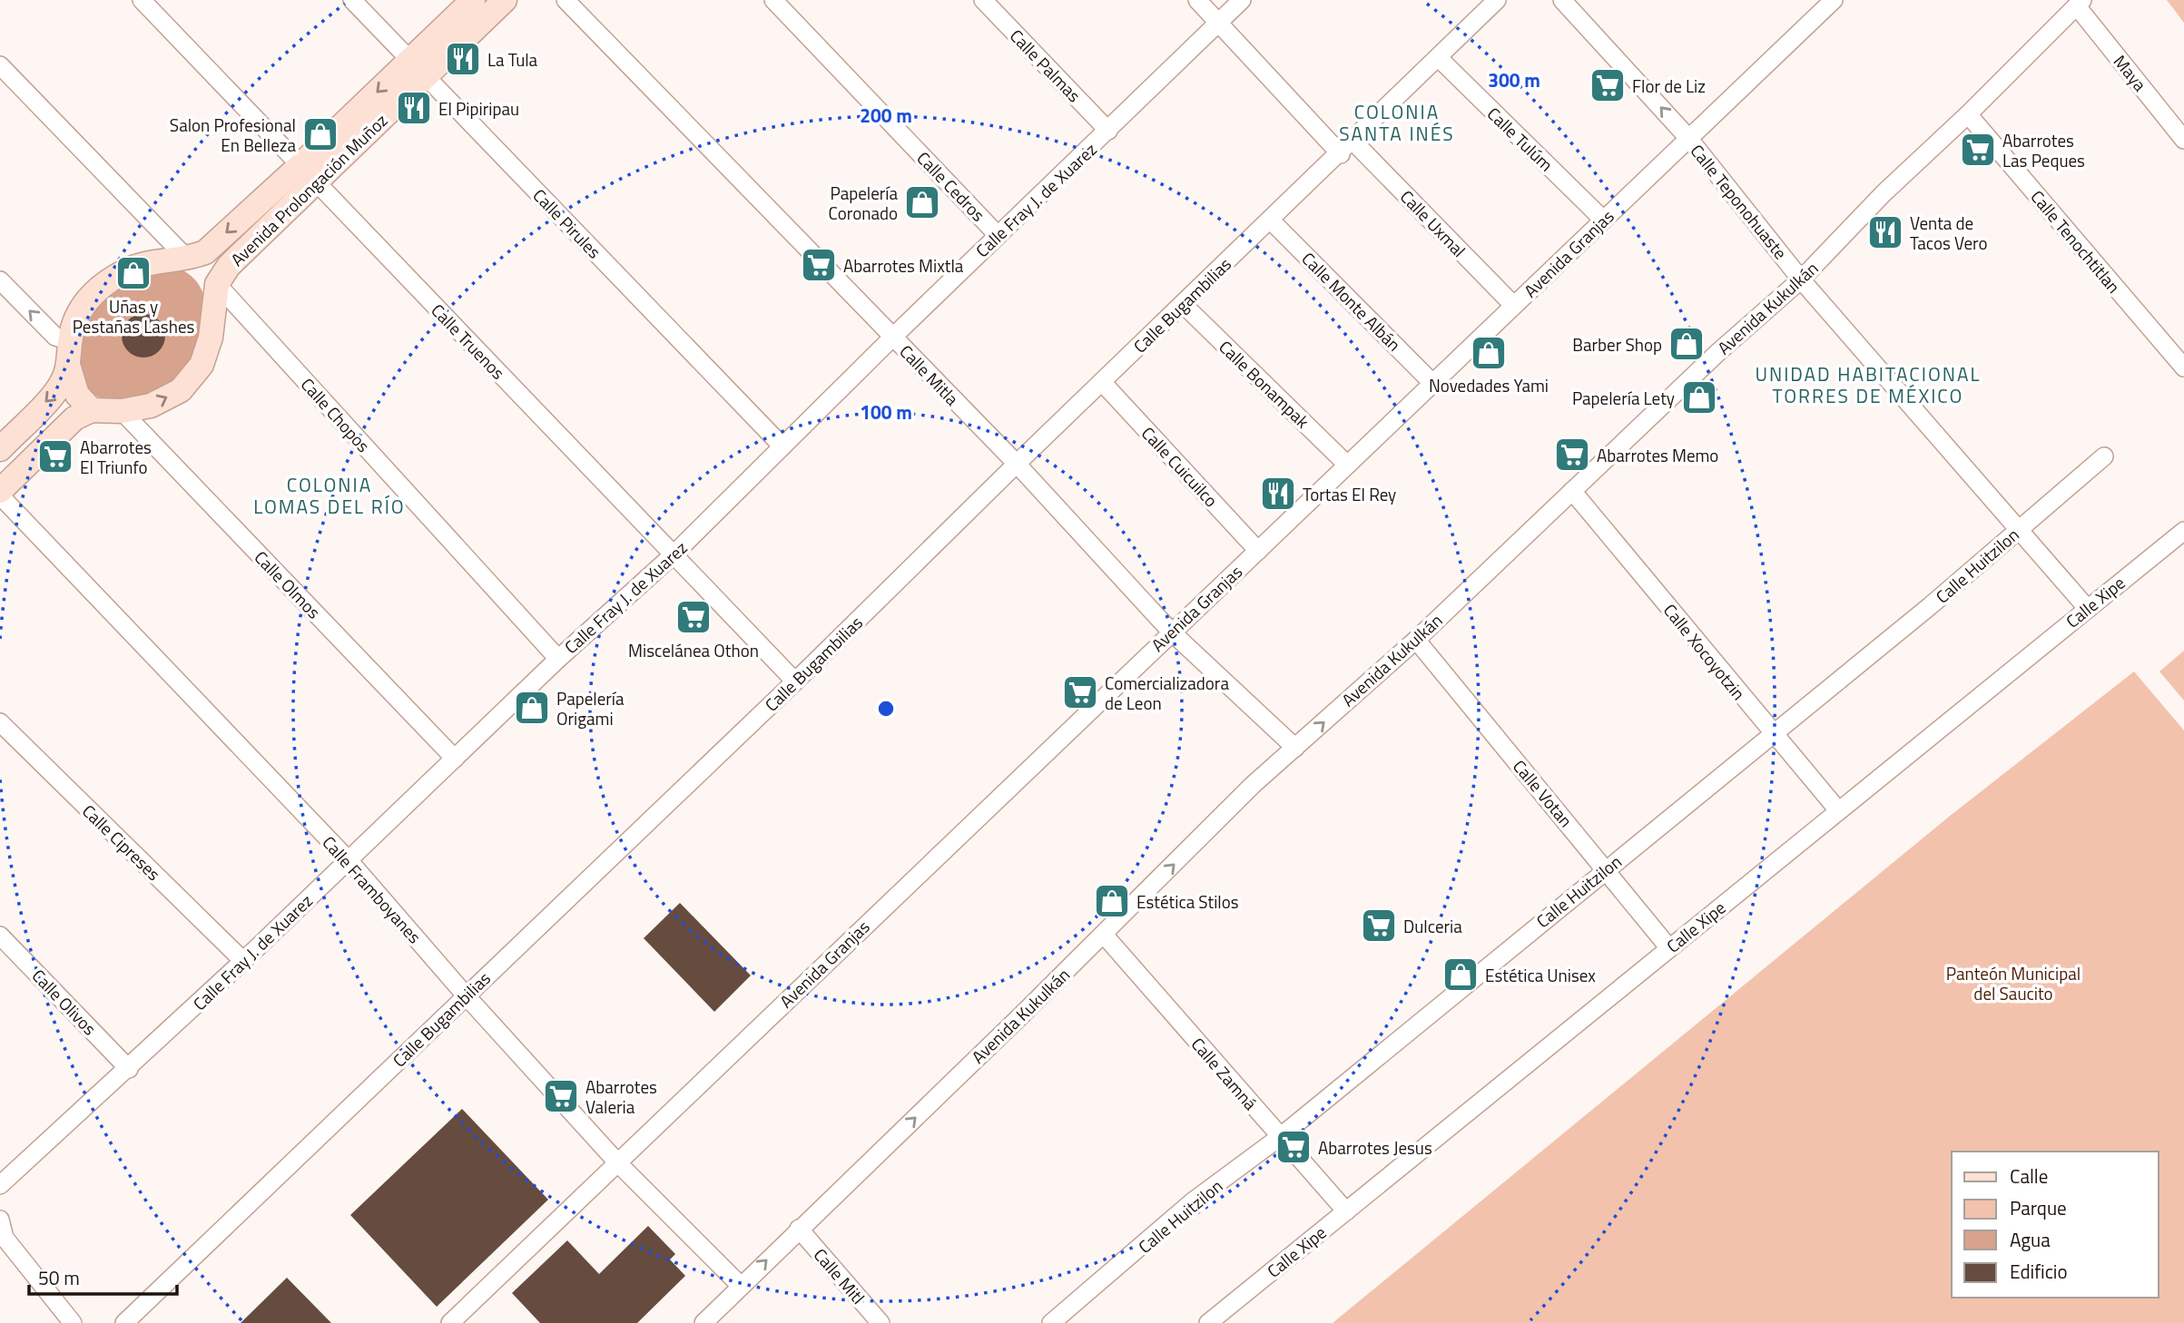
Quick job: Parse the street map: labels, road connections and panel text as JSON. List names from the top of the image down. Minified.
{"streets":{"street":["Calle Palmas","Maya","Calle Tulúm","Calle Cedros","Avenida Prolongación Muñoz","Calle Fray J. de Xuarez","Calle Teponohuaste","Calle Pirules","Calle Uxmal","Calle Tenochtitlan","Avenida Granjas","Calle Monte Albán","Calle Bugambilias","Avenida Kukulkán","Calle Truenos","Calle Mitla","Calle Bonampak","Calle Chopos","Calle Cuicuilco","Calle Huitzilon","Calle Olmos","Calle Xipe","Calle Xocoyotzin","Calle Votan","Calle Cipreses","Calle Framboyanes","Calle Olivos","Calle Zamná","Calle Mitl"]},"crossings":[["Calle Palmas","Calle Fray J. de Xuarez"],["Maya","Avenida Kukulkán"],["Calle Tulúm","Avenida Granjas"],["Calle Tulúm","Calle Bugambilias"],["Calle Cedros","Calle Fray J. de Xuarez"],["Avenida Prolongación Muñoz","Calle Pirules"],["Avenida Prolongación Muñoz","Calle Truenos"],["Avenida Prolongación Muñoz","Calle Chopos"],["Avenida Prolongación Muñoz","Calle Olmos"],["Calle Fray J. de Xuarez","Calle Pirules"],["Calle Fray J. de Xuarez","Calle Uxmal"],["Calle Fray J. de Xuarez","Calle Truenos"],["Calle Fray J. de Xuarez","Calle Mitla"],["Calle Fray J. de Xuarez","Calle Chopos"],["Calle Fray J. de Xuarez","Calle Olmos"],["Calle Fray J. de Xuarez","Calle Cipreses"],["Calle Fray J. de Xuarez","Calle Framboyanes"],["Calle Fray J. de Xuarez","Calle Olivos"],["Calle Teponohuaste","Avenida Granjas"],["Calle Teponohuaste","Avenida Kukulkán"],["Calle Teponohuaste","Calle Huitzilon"],["Calle Teponohuaste","Calle Xipe"],["Calle Uxmal","Avenida Granjas"],["Calle Uxmal","Calle Bugambilias"],["Calle Tenochtitlan","Avenida Kukulkán"],["Avenida Granjas","Calle Monte Albán"],["Avenida Granjas","Calle Mitla"],["Avenida Granjas","Calle Bonampak"],["Avenida Granjas","Calle Cuicuilco"],["Avenida Granjas","Calle Framboyanes"],["Calle Monte Albán","Calle Bugambilias"],["Calle Bugambilias","Calle Truenos"],["Calle Bugambilias","Calle Mitla"],["Calle Bugambilias","Calle Bonampak"],["Calle Bugambilias","Calle Cuicuilco"],["Calle Bugambilias","Calle Framboyanes"],["Avenida Kukulkán","Calle Mitla"],["Avenida Kukulkán","Calle Xocoyotzin"],["Avenida Kukulkán","Calle Votan"],["Avenida Kukulkán","Calle Framboyanes"],["Avenida Kukulkán","Calle Zamná"],["Avenida Kukulkán","Calle Mitl"],["Calle Chopos","Calle Olmos"],["Calle Huitzilon","Calle Xocoyotzin"],["Calle Huitzilon","Calle Votan"],["Calle Huitzilon","Calle Zamná"],["Calle Xipe","Calle Xocoyotzin"],["Calle Xipe","Calle Votan"],["Calle Xipe","Calle Zamná"]],"one_way":["Avenida Kukulkán"],"districts":["COLONIA SANTA INÉS","UNIDAD HABITACIONAL TORRES DE MÉXICO","COLONIA LOMAS DEL RÍO"],"parks":["Panteón Municipal del Saucito"],"places":{"restaurant":["La Tula","El Pipiripau","Venta de Tacos Vero","Tortas El Rey"],"supermarket":["Flor de Liz","Abarrotes Las Peques","Abarrotes Mixtla","Abarrotes Memo","Abarrotes El Triunfo","Miscelánea Othon","Comercializadora de Leon","Dulceria","Abarrotes Valeria","Abarrotes Jesus"],"shop":["Salon Profesional En Belleza","Papelería Coronado","Uñas y Pestañas Lashes","Barber Shop","Novedades Yami","Papelería Lety","Papelería Origami","Estética Stilos","Estética Unisex"]},"legend":["Calle","Parque","Agua","Edificio"],"scale_bar":"50 m","rings":["300 m","200 m","100 m"]}
